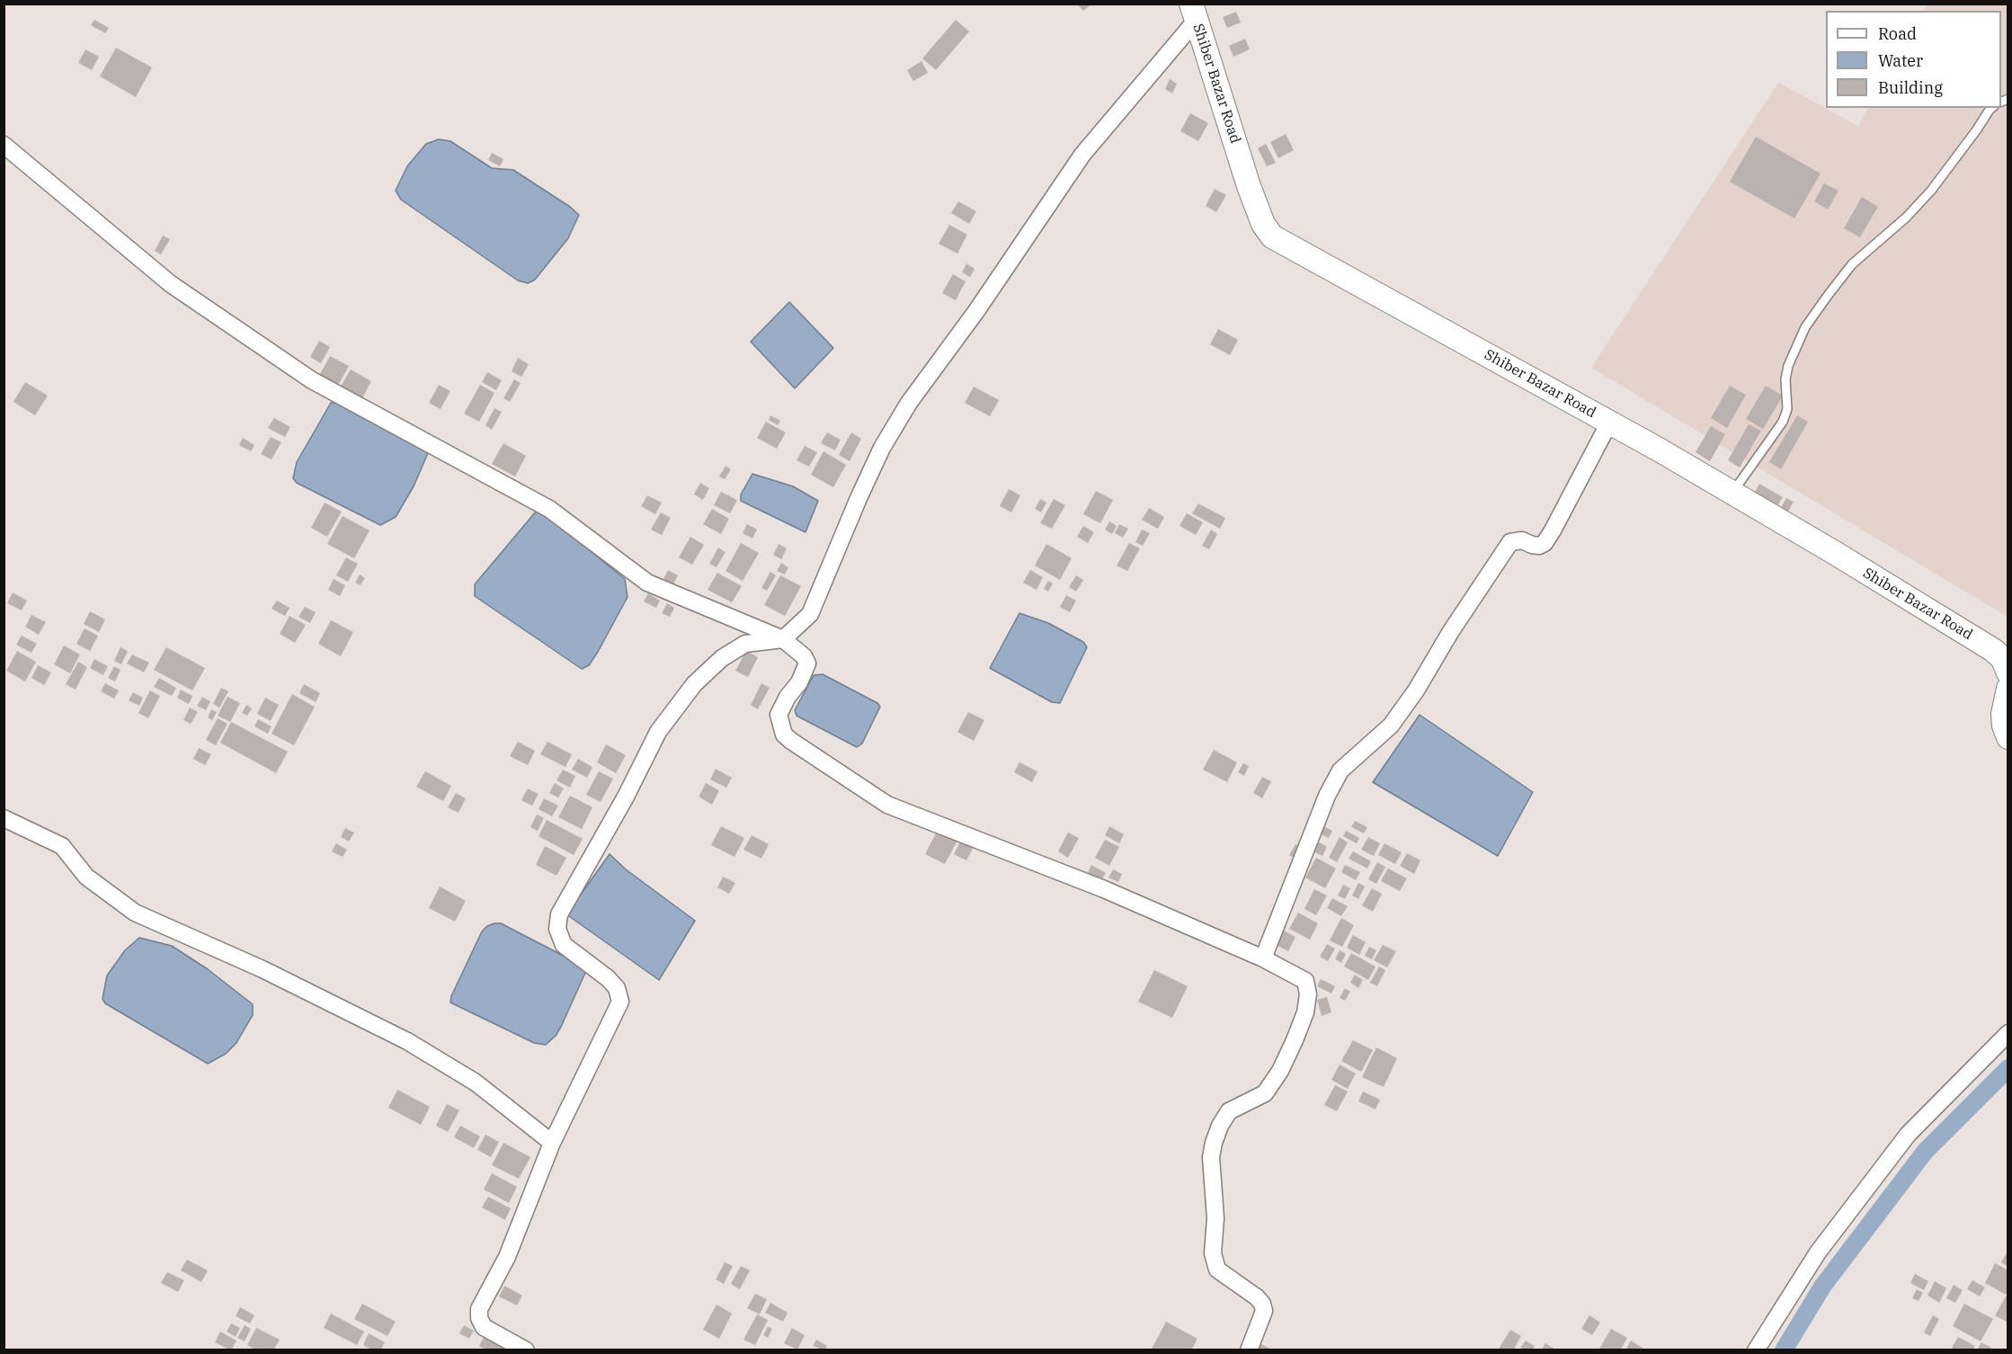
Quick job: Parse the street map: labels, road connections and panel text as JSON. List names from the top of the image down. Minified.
{"streets":{"street":["Shiber Bazar Road"]},"legend":["Road","Water","Building"]}
